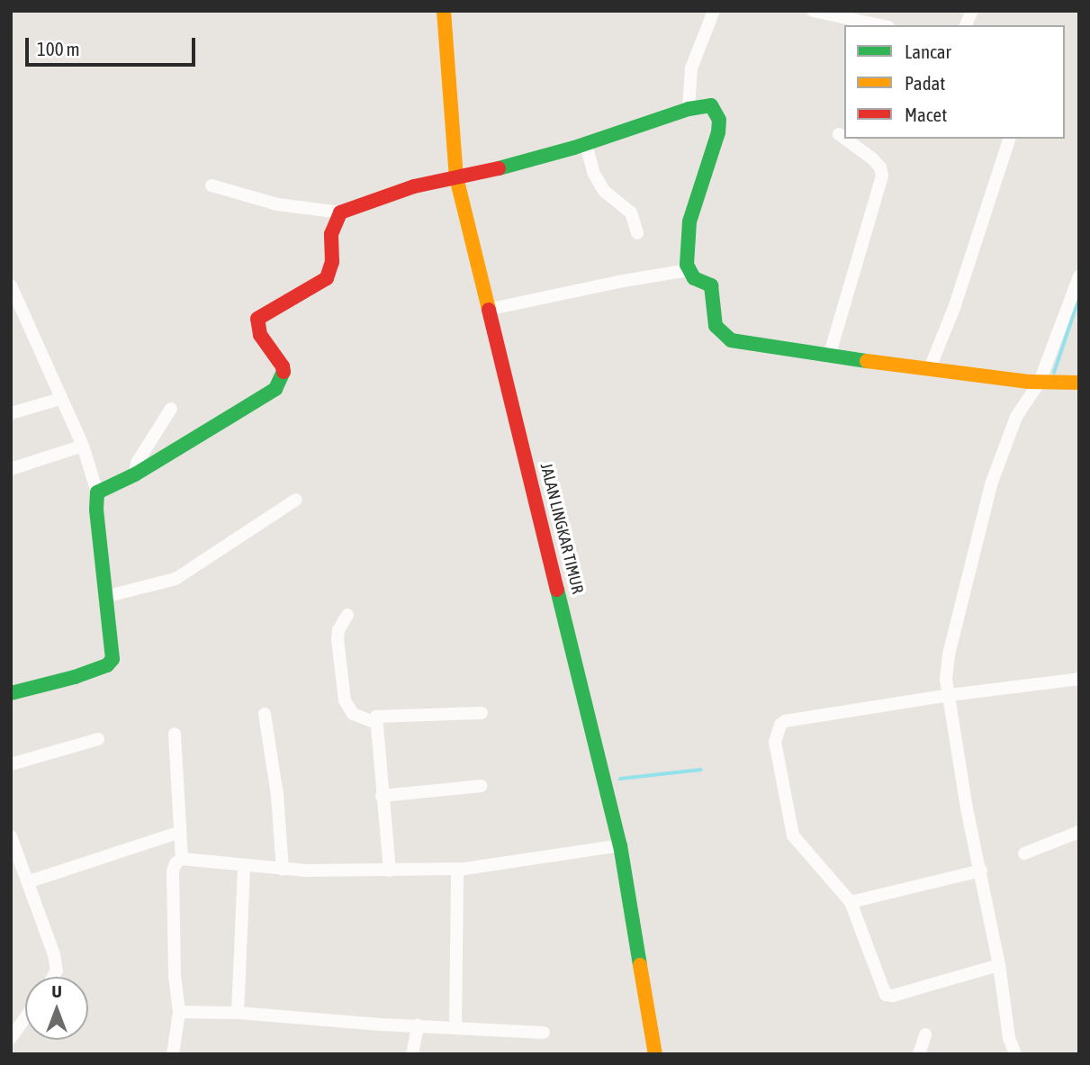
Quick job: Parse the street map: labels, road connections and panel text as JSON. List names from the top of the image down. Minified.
{"streets":{"main road":["JALAN LINGKAR TIMUR"]},"legend":["Lancar","Padat","Macet"],"scale_bar":"100 m","north":"top"}
